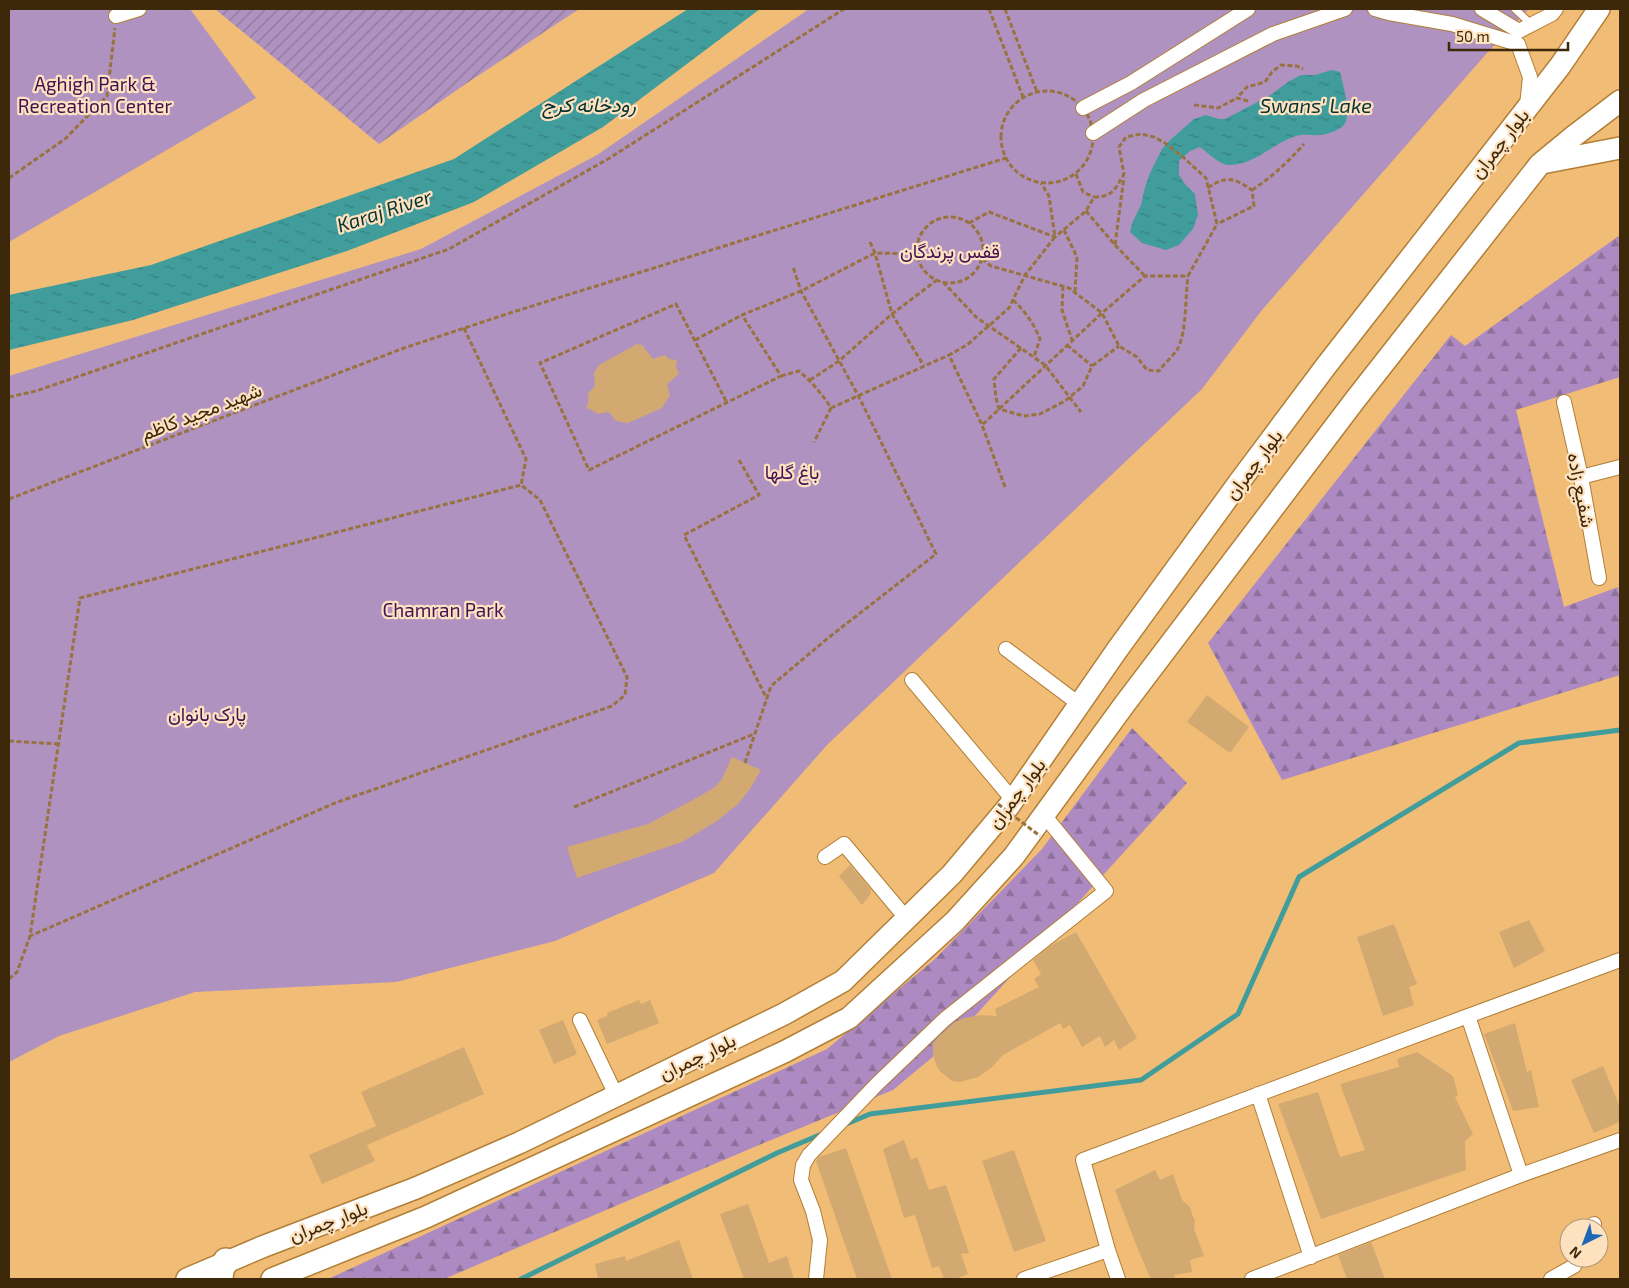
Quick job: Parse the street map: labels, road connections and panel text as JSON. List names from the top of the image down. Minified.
{"streets":{"main road":["بلوار چمران"],"street":["شفیع زاده"],"path":["شهید مجید کاظم"]},"water":["رودخانه کرج","Swans' Lake","Karaj River"],"parks":["Aghigh Park & Recreation Center","قفس پرندگان","باغ گلها","Chamran Park","پارک بانوان"],"scale_bar":"50 m","north":"bottom left"}
